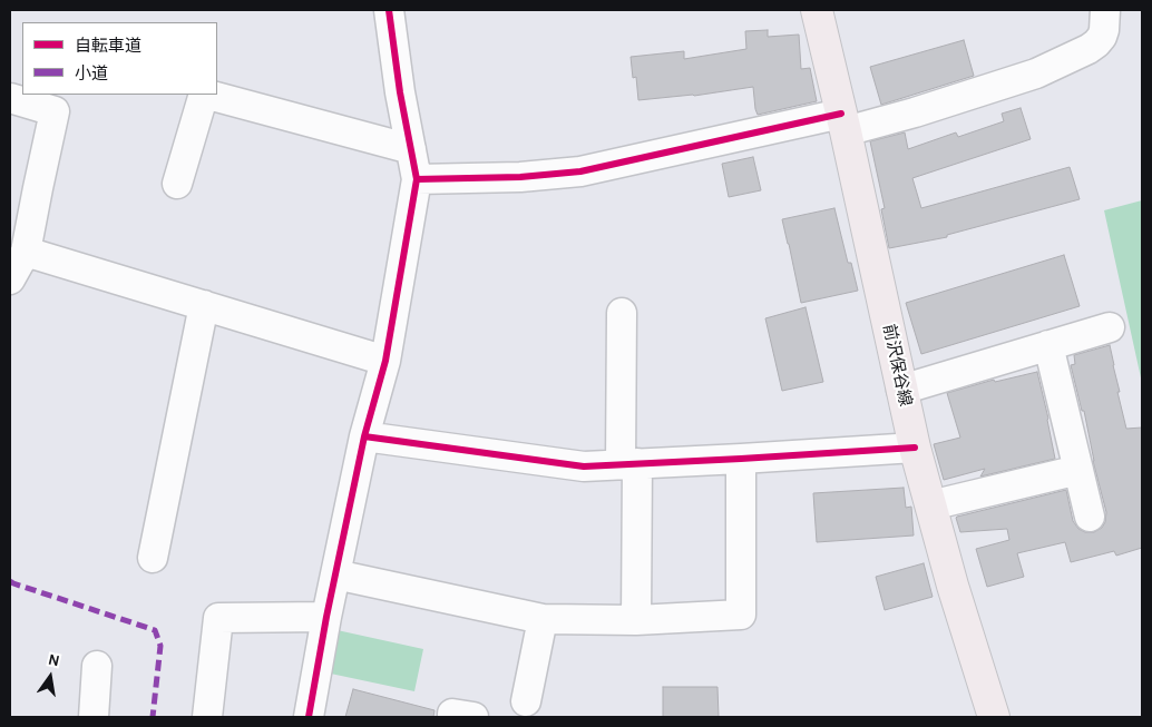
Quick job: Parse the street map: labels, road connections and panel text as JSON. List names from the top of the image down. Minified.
{"streets":{"main road":["前沢保谷線"]},"legend":["自転車道","小道"],"north":"top"}
